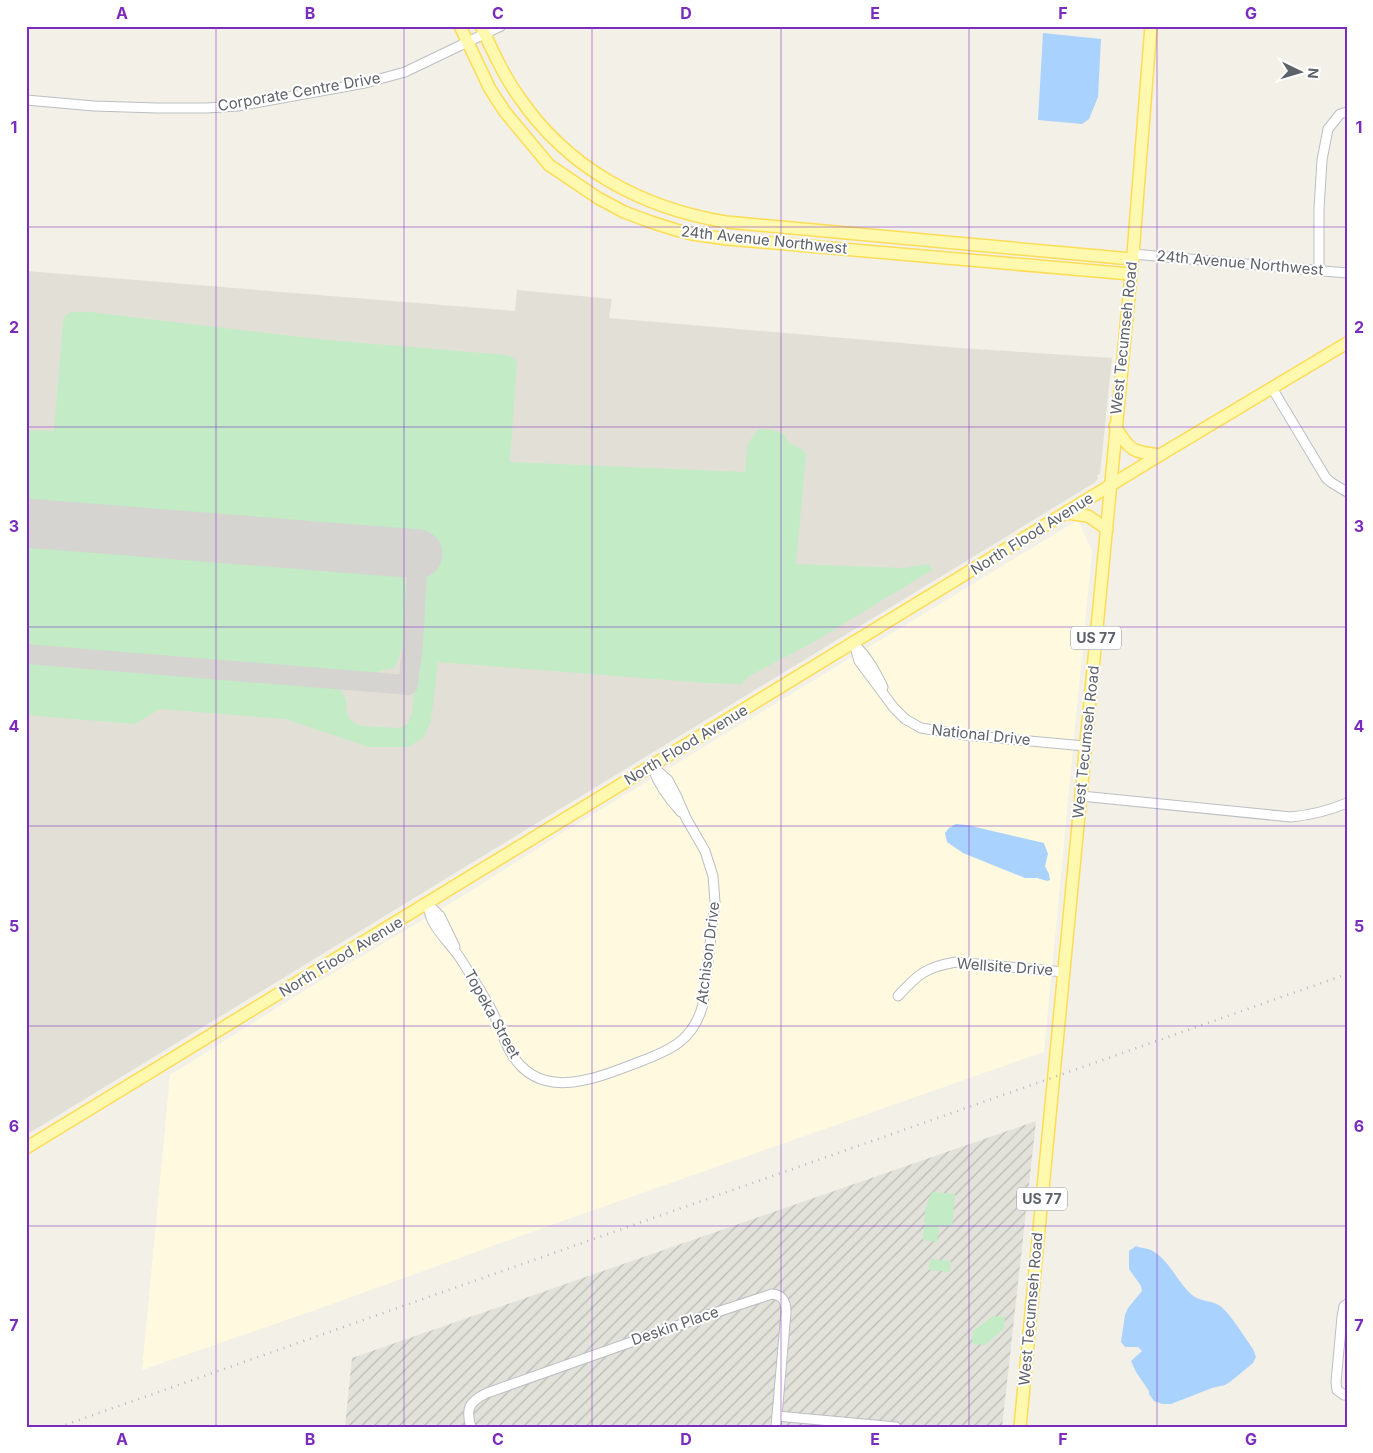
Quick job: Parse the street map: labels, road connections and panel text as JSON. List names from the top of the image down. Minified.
{"streets":{"main road":["24th Avenue Northwest","West Tecumseh Road","North Flood Avenue","US 77"],"street":["Corporate Centre Drive","National Drive","Atchison Drive","Wellsite Drive","Topeka Street","Deskin Place"]},"crossings":[["Corporate Centre Drive","24th Avenue Northwest"],["24th Avenue Northwest","West Tecumseh Road"],["West Tecumseh Road","North Flood Avenue"],["West Tecumseh Road","National Drive"],["West Tecumseh Road","Wellsite Drive"],["North Flood Avenue","National Drive"],["North Flood Avenue","Atchison Drive"],["North Flood Avenue","Topeka Street"],["Atchison Drive","Topeka Street"]],"north":"right","grid":{"columns":["A","B","C","D","E","F","G"],"rows":["1","2","3","4","5","6","7"]}}
